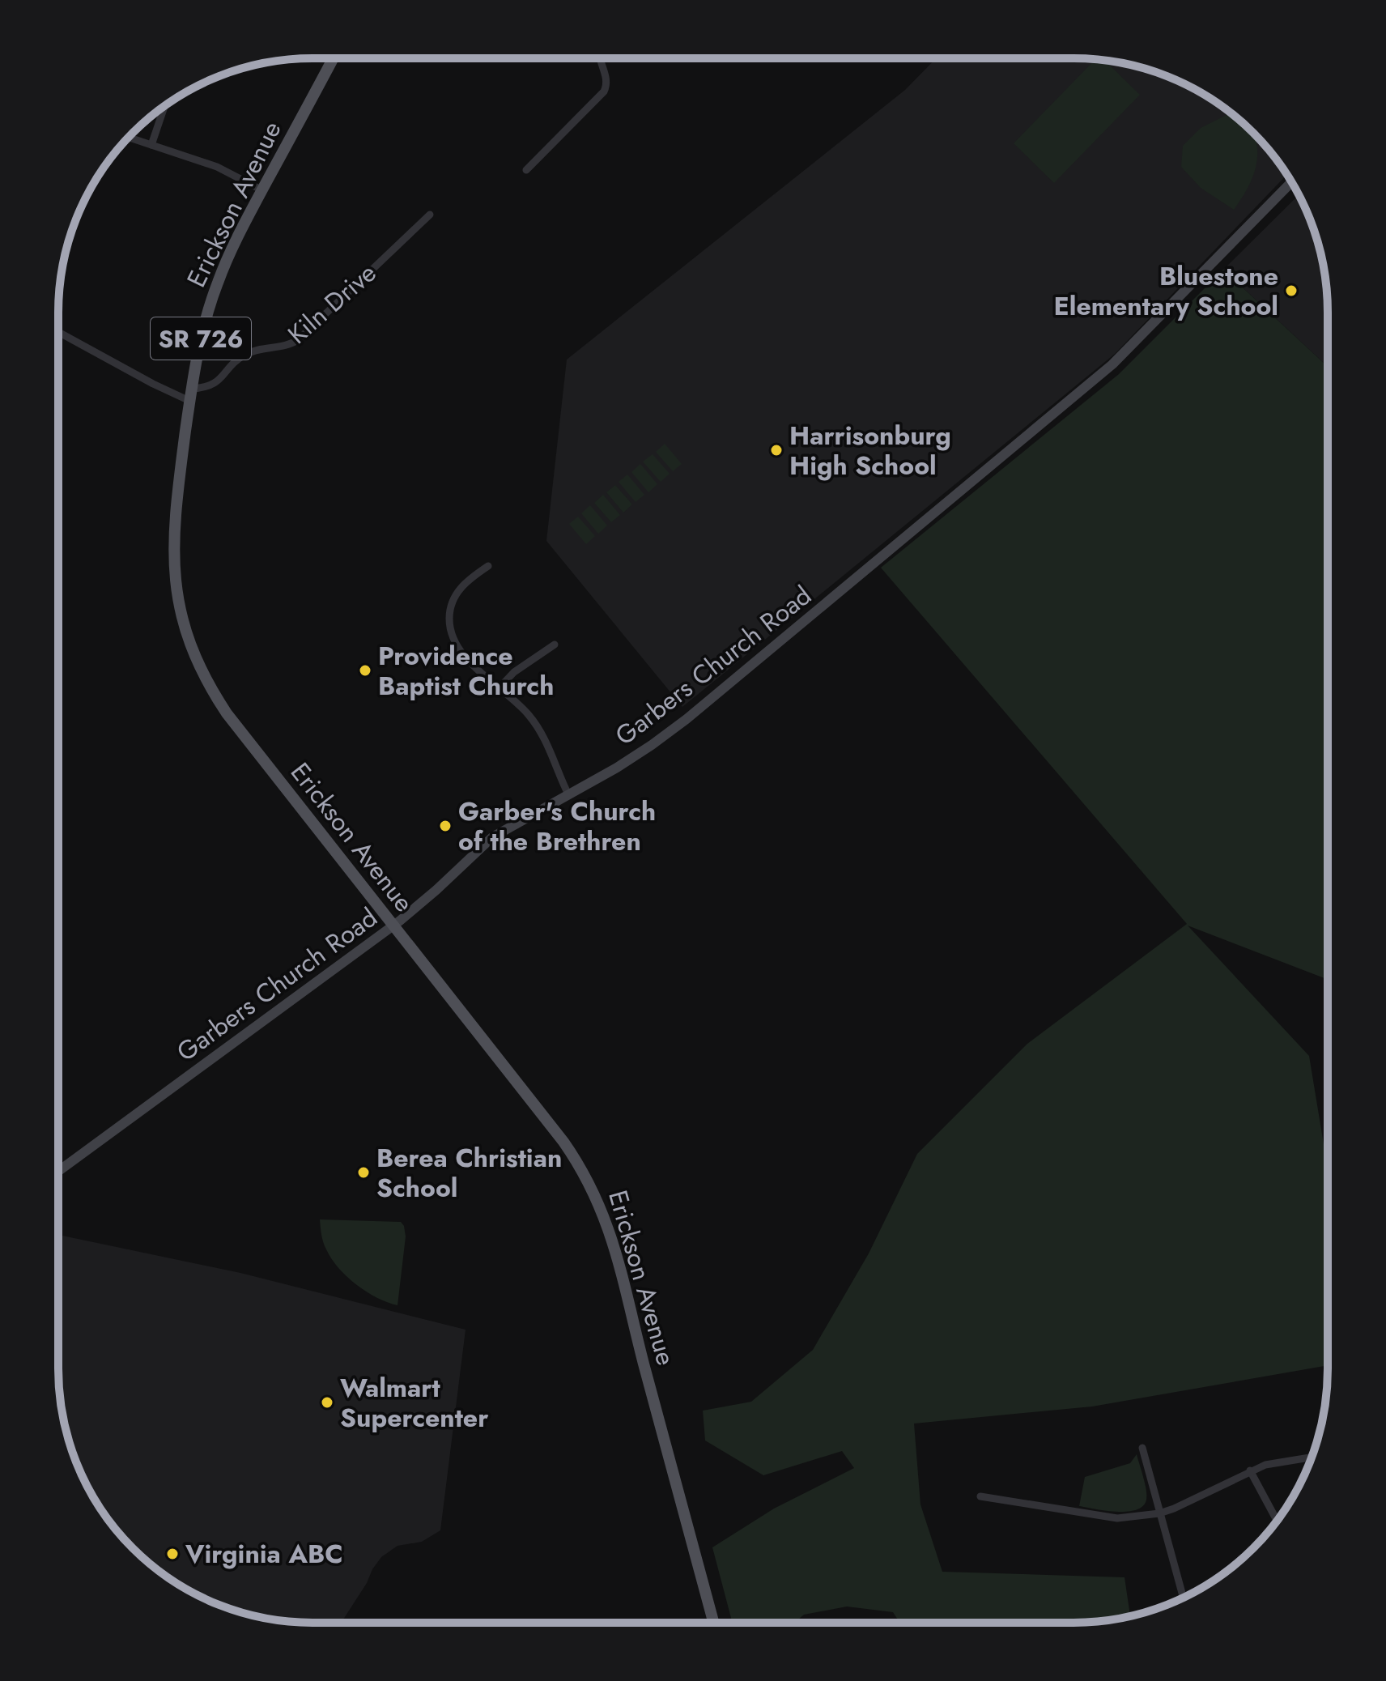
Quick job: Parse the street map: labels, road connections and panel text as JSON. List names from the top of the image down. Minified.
{"streets":{"main road":["Erickson Avenue","SR 726"],"street":["Kiln Drive","Garbers Church Road"]},"crossings":[["Erickson Avenue","Kiln Drive"],["Erickson Avenue","Garbers Church Road"]],"places":["Bluestone Elementary School","Harrisonburg High School","Providence Baptist Church","Garber's Church of the Brethren","Berea Christian School","Walmart Supercenter","Virginia ABC"]}
